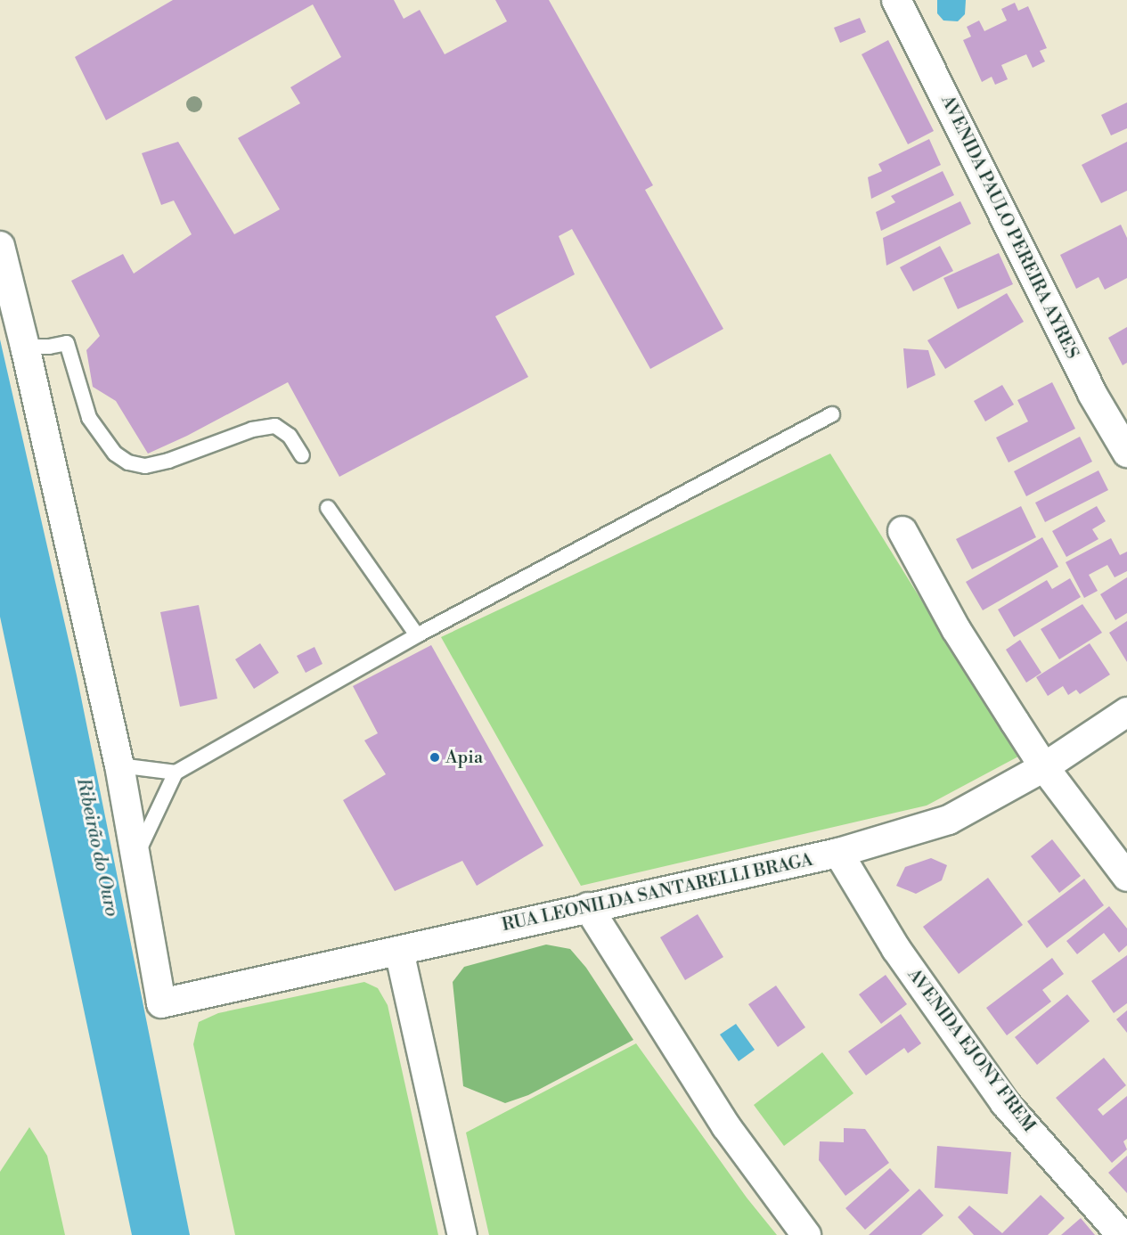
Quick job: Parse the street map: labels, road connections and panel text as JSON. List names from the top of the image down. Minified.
{"streets":{"street":["AVENIDA PAULO PEREIRA AYRES","RUA LEONILDA SANTARELLI BRAGA","AVENIDA EJONY FREM"]},"crossings":[["RUA LEONILDA SANTARELLI BRAGA","AVENIDA EJONY FREM"]],"water":["Ribeirão do Ouro"],"places":["Apia"]}
